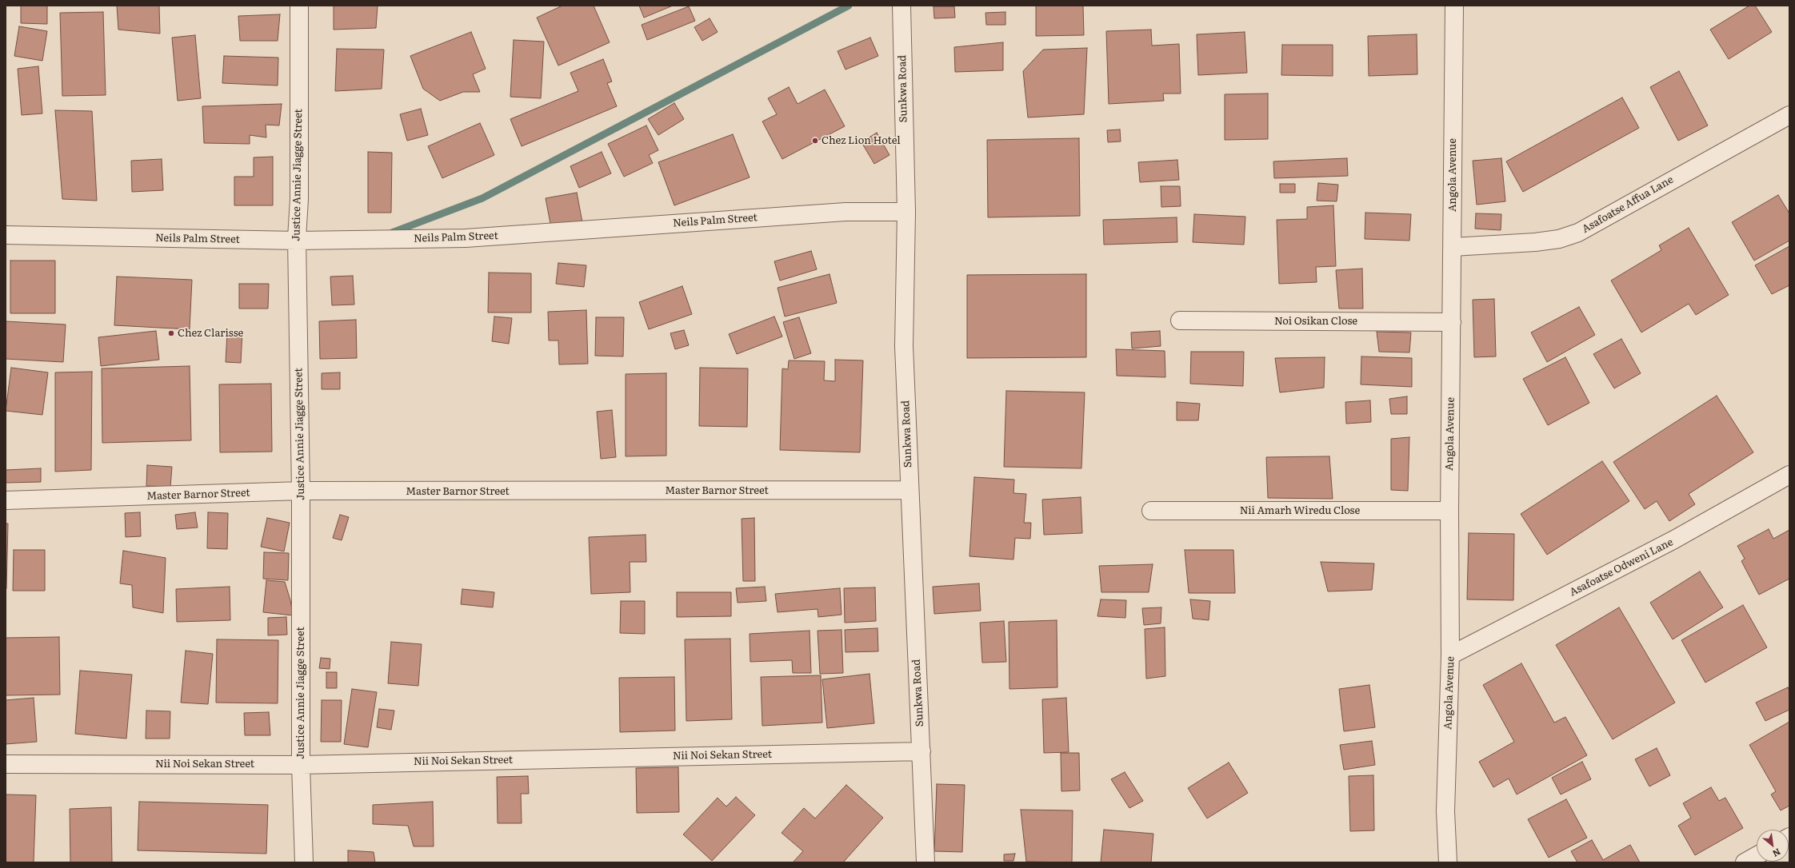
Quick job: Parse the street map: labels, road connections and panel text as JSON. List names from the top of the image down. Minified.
{"streets":{"street":["Sunkwa Road","Justice Annie Jiagge Street","Angola Avenue","Asafoatse Affua Lane","Neils Palm Street","Noi Osikan Close","Master Barnor Street","Nii Amarh Wiredu Close","Asafoatse Odweni Lane","Nii Noi Sekan Street"]},"crossings":[["Sunkwa Road","Neils Palm Street"],["Sunkwa Road","Master Barnor Street"],["Sunkwa Road","Nii Noi Sekan Street"],["Justice Annie Jiagge Street","Neils Palm Street"],["Justice Annie Jiagge Street","Master Barnor Street"],["Justice Annie Jiagge Street","Nii Noi Sekan Street"],["Angola Avenue","Asafoatse Affua Lane"],["Angola Avenue","Noi Osikan Close"],["Angola Avenue","Nii Amarh Wiredu Close"],["Angola Avenue","Asafoatse Odweni Lane"]],"places":["Chez Lion Hotel","Chez Clarisse"],"north":"bottom right"}
